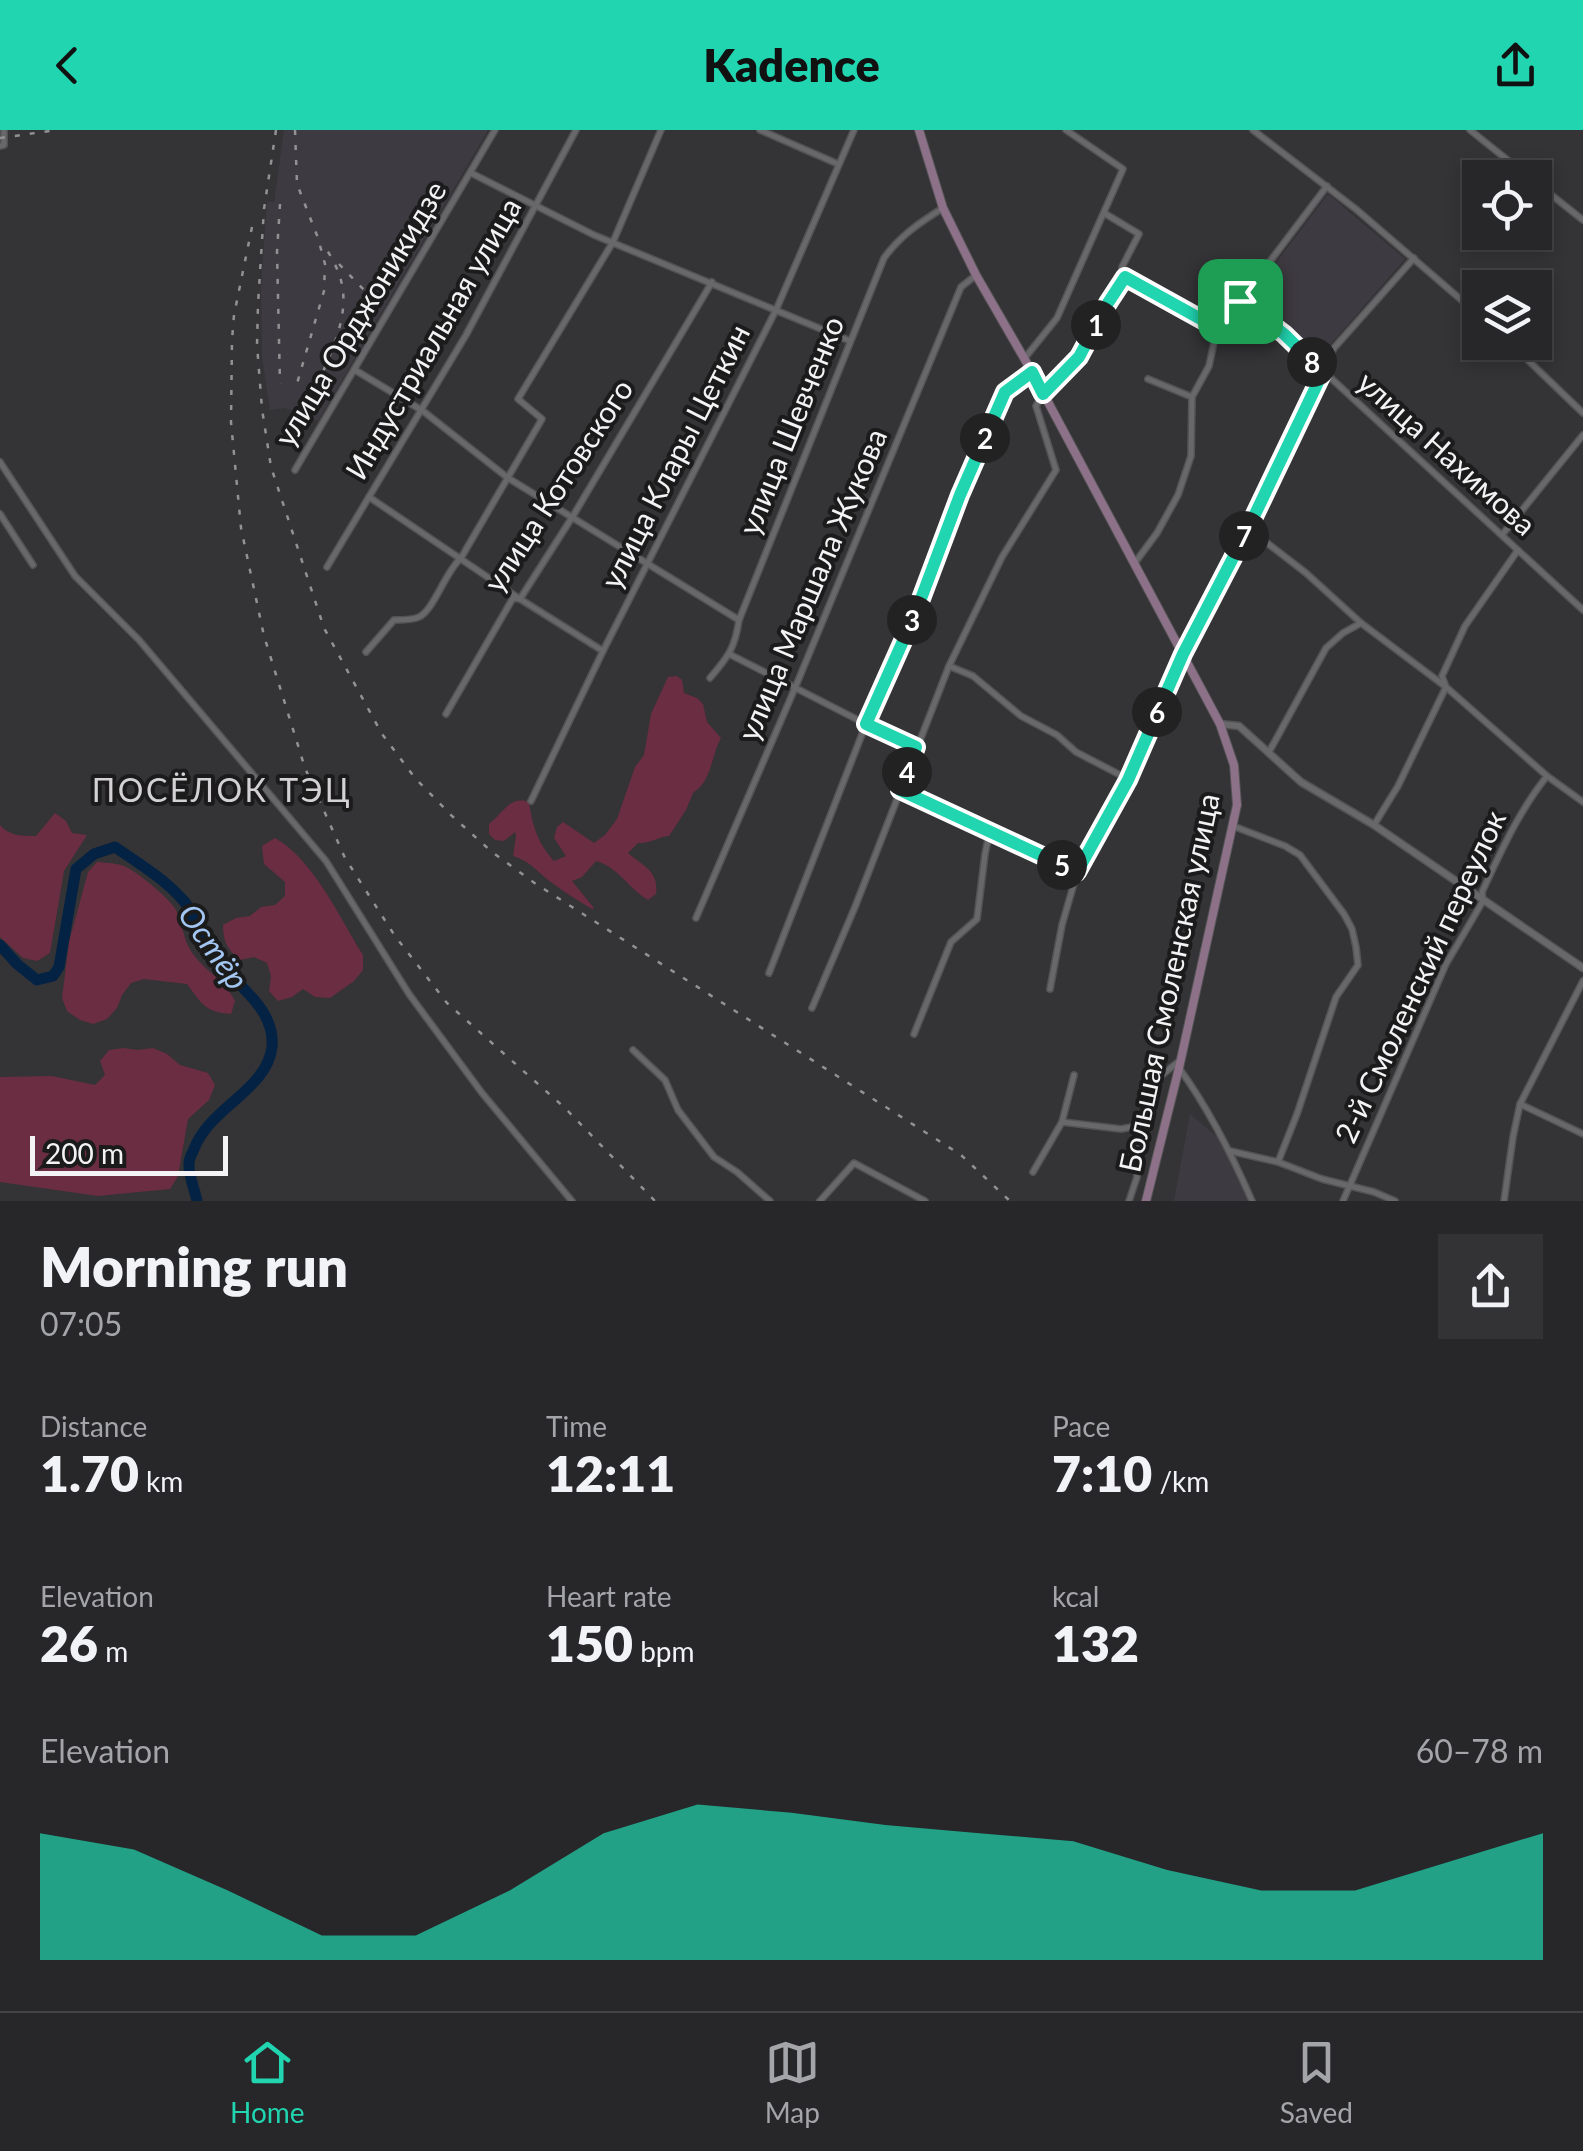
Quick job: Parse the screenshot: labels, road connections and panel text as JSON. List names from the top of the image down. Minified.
{"streets":{"main road":["Большая Смоленская улица"],"street":["улица Орджоникидзе","Индустриальная улица","улица Шевченко","улица Нахимова","улица Клары Цеткин","улица Котовского","улица Маршала Жукова","2-й Смоленский переулок"]},"crossings":[["улица Шевченко","Большая Смоленская улица"],["улица Маршала Жукова","Большая Смоленская улица"]],"districts":["ПОСЁЛОК ТЭЦ"],"water":["Остёр"],"scale_bar":"200 m","page":{"header":"Kadence","pins":["1","8","2","7","3","6","4","5"],"scale":"200 m","heading":["Morning run","07:05"],"stats":[["Distance","1.70 km"],["Time","12:11"],["Pace","7:10 /km"],["Elevation","26 m"],["Heart rate","150 bpm"],["kcal","132"]],"chart":["Elevation","60–78 m"],"tabs":["Home","Map","Saved"]}}
